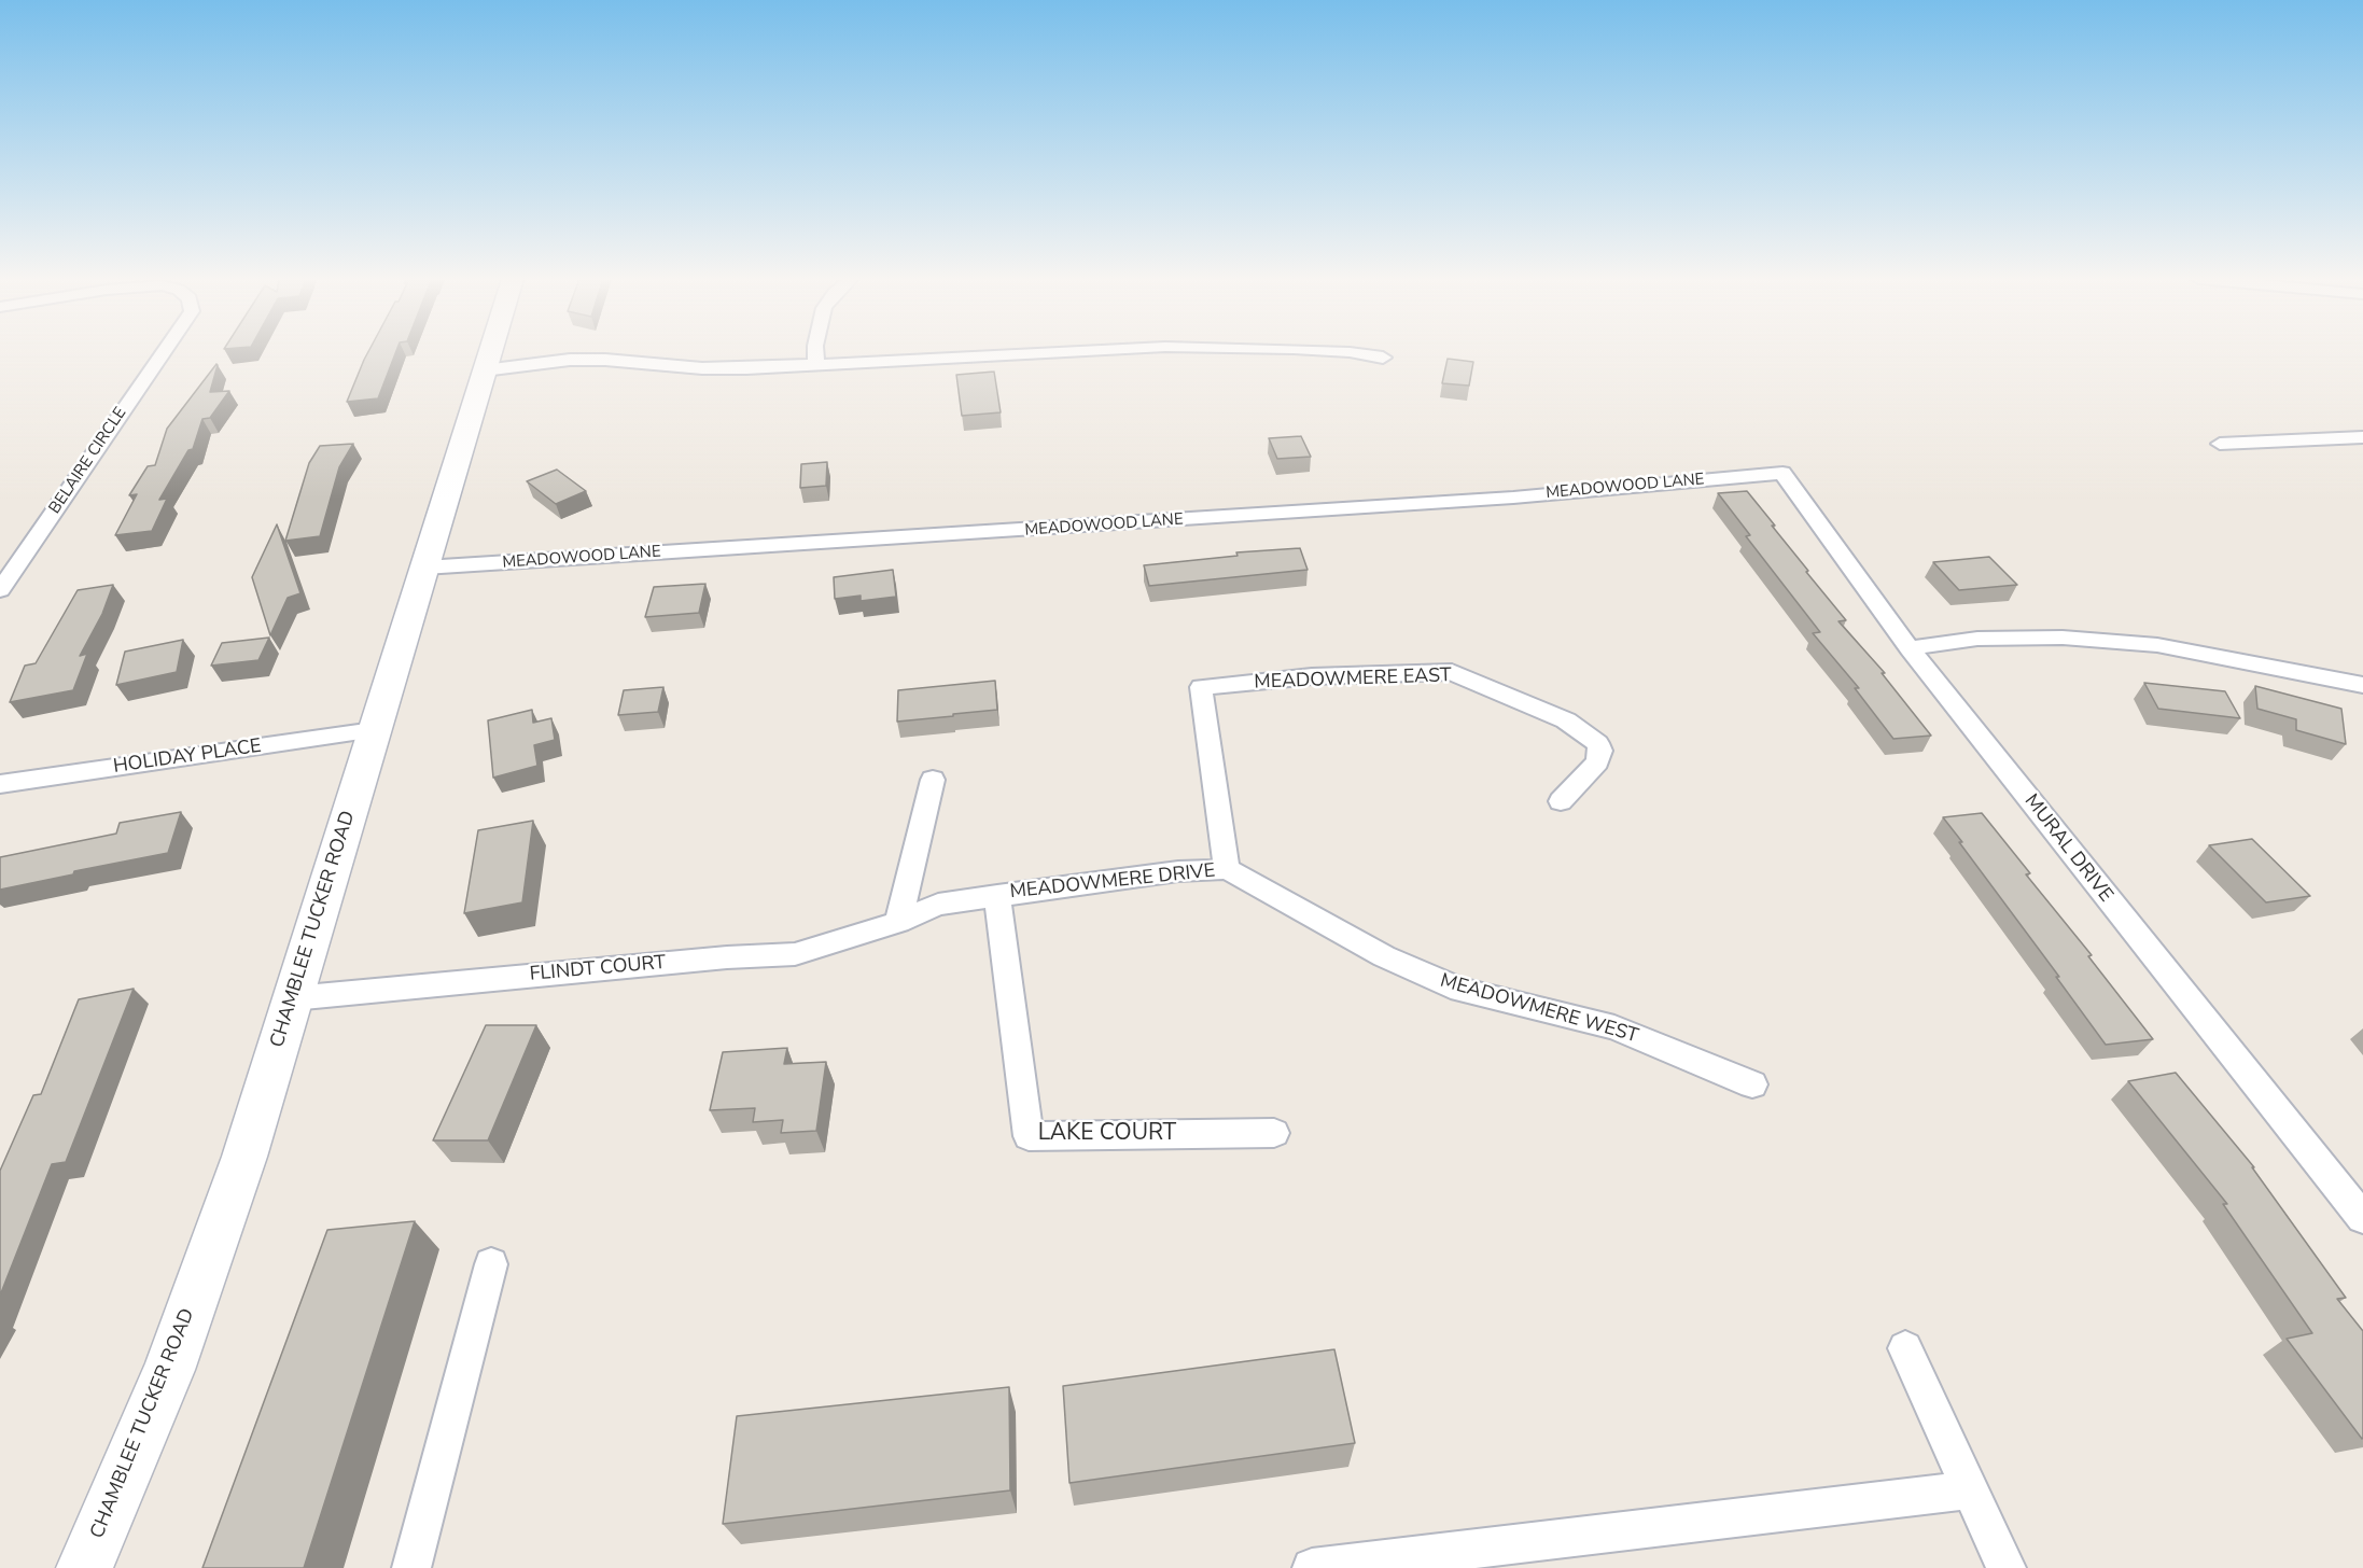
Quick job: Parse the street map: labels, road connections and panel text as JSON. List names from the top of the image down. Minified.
{"streets":{"main road":["CHAMBLEE TUCKER ROAD"],"street":["BELAIRE CIRCLE","MEADOWOOD LANE","MEADOWMERE EAST","HOLIDAY PLACE","MURAL DRIVE","MEADOWMERE DRIVE","FLINDT COURT","MEADOWMERE WEST","LAKE COURT"]},"crossings":[["MEADOWOOD LANE","MURAL DRIVE"],["MEADOWOOD LANE","CHAMBLEE TUCKER ROAD"],["MEADOWMERE EAST","MEADOWMERE DRIVE"],["MEADOWMERE EAST","MEADOWMERE WEST"],["HOLIDAY PLACE","CHAMBLEE TUCKER ROAD"],["MEADOWMERE DRIVE","FLINDT COURT"],["MEADOWMERE DRIVE","MEADOWMERE WEST"],["MEADOWMERE DRIVE","LAKE COURT"],["CHAMBLEE TUCKER ROAD","FLINDT COURT"]]}
